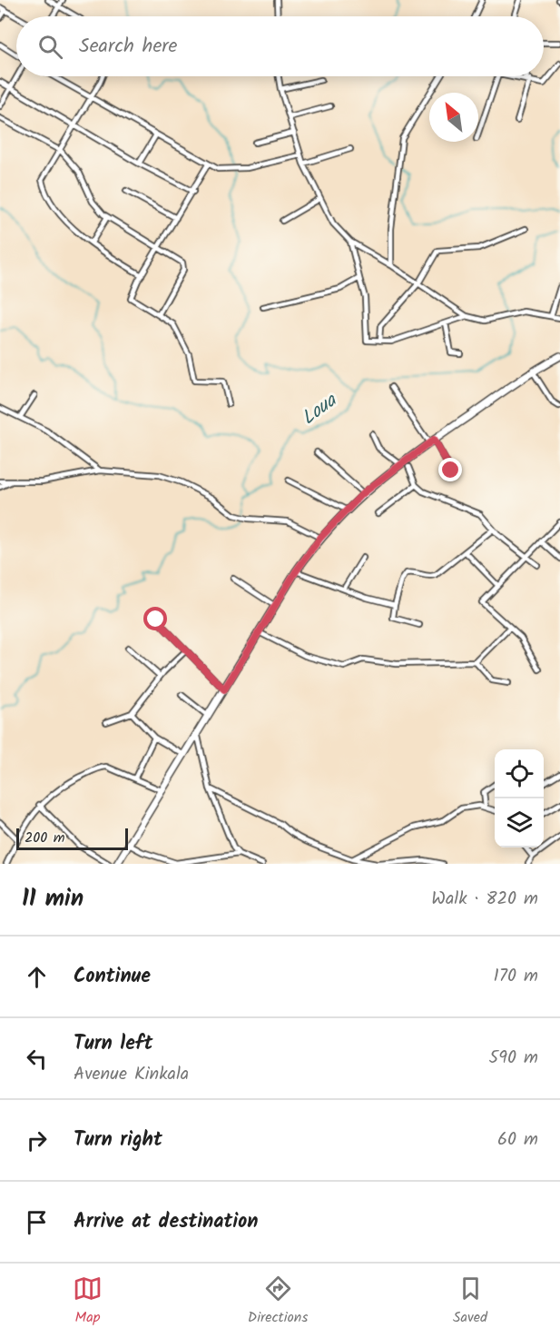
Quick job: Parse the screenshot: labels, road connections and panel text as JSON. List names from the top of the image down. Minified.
{"water":["Loua"],"scale_bar":"200 m","north":"top left","page":{"search":"Search here","scale":"200 m","heading":["11 min","Walk · 820 m"],"list":[["Continue","170 m"],["Turn left","Avenue Kinkala","590 m"],["Turn right","60 m"],"Arrive at destination"],"nav":["Map","Directions","Saved"]}}
